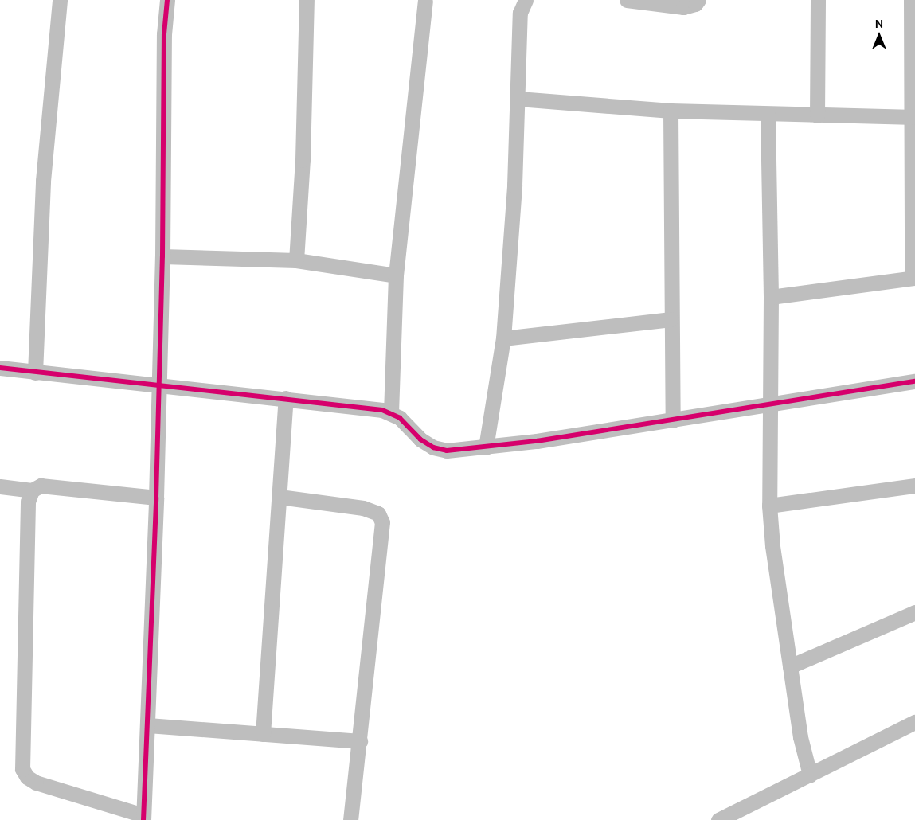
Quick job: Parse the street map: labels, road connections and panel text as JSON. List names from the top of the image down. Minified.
{"north":"top"}
